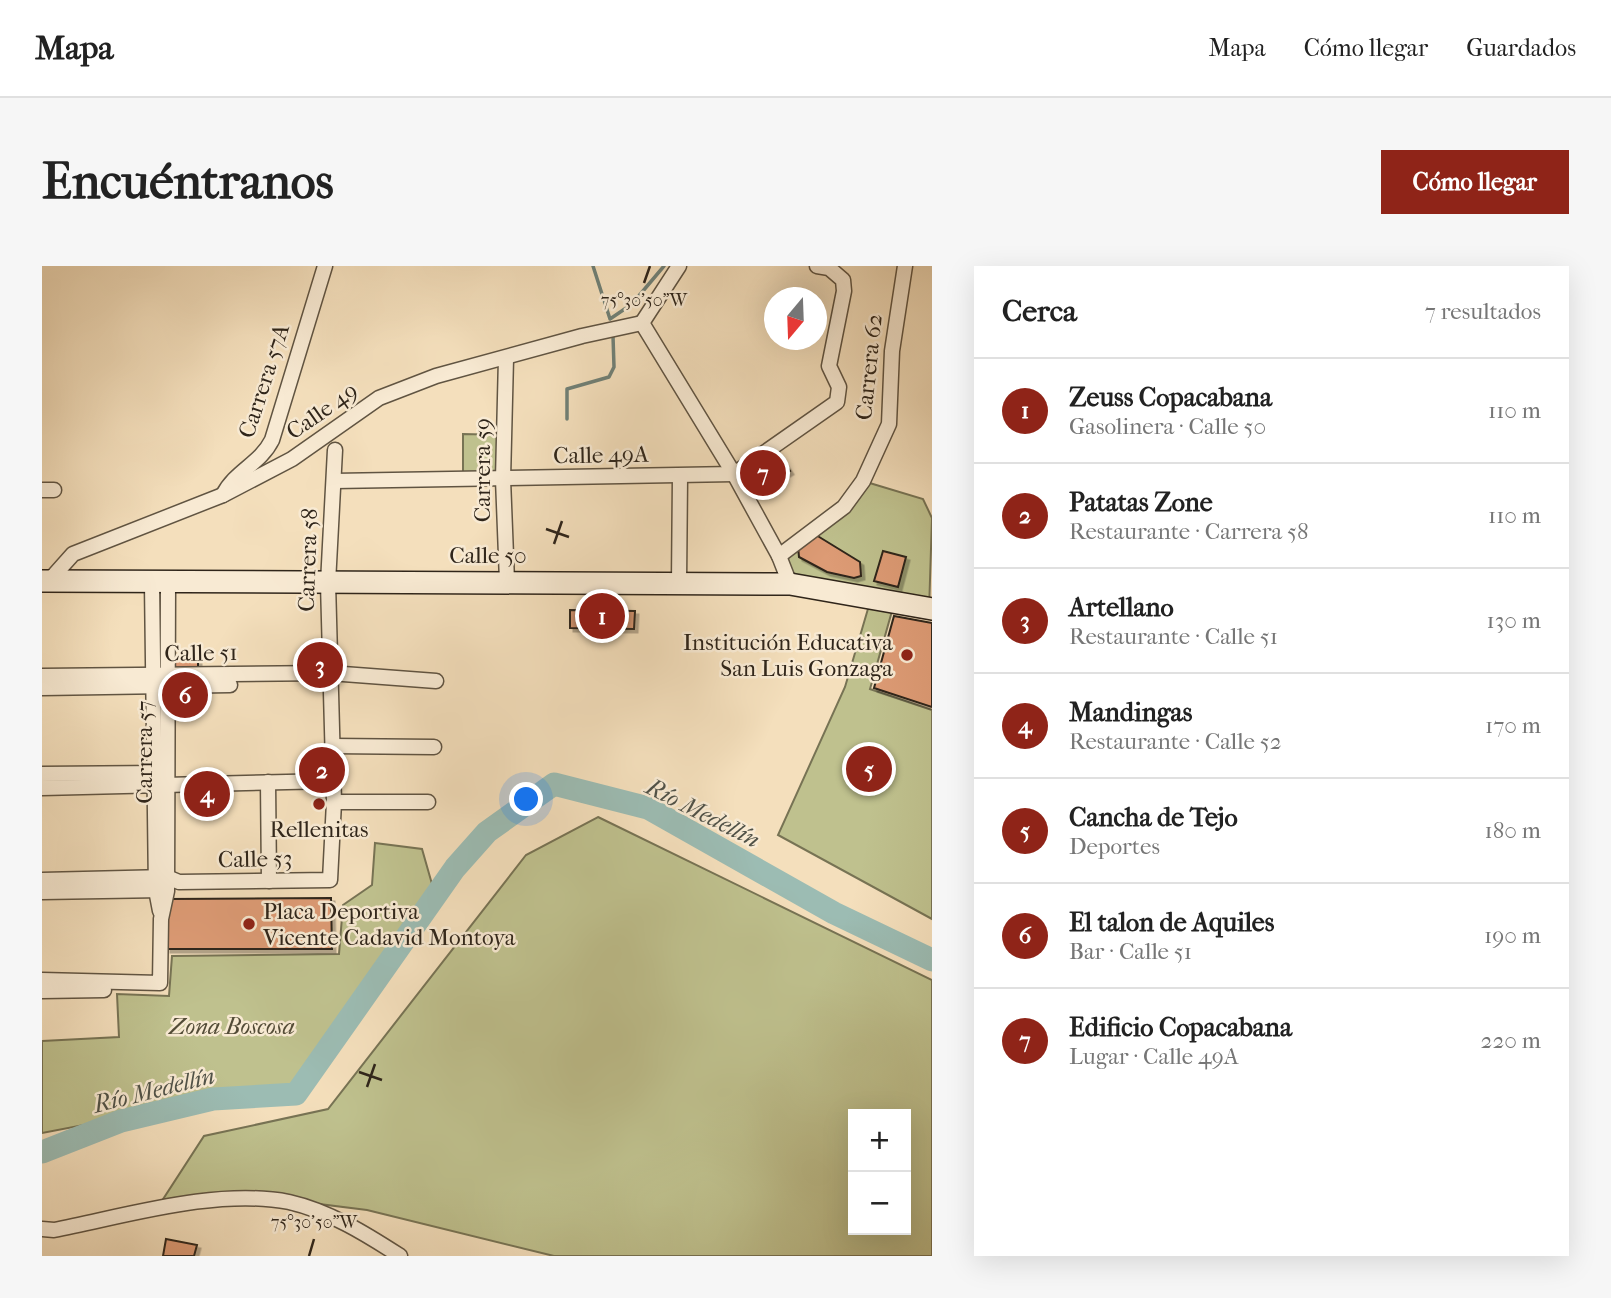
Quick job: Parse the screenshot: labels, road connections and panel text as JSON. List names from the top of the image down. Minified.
{"streets":{"main road":["Calle 50"],"street":["Carrera 62","Carrera 57A","Calle 49","Calle 49A","Carrera 59","Carrera 58","Calle 51","Carrera 57","Calle 53"]},"crossings":[["Carrera 57A","Calle 49"],["Calle 49","Carrera 59"],["Calle 49","Calle 50"],["Calle 49A","Carrera 59"],["Calle 49A","Carrera 58"],["Carrera 59","Calle 50"],["Calle 50","Carrera 58"],["Calle 50","Carrera 57"],["Carrera 58","Calle 51"],["Carrera 58","Calle 53"],["Calle 51","Carrera 57"],["Carrera 57","Calle 53"]],"water":["Río Medellín"],"parks":["Zona Boscosa"],"places":["Institución Educativa San Luis Gonzaga","Rellenitas","Placa Deportiva Vicente Cadavid Montoya"],"north":"bottom","page":{"header":"Mapa","nav":["Mapa","Cómo llegar","Guardados"],"buttons":"Cómo llegar","title":"Encuéntranos","heading":["Cerca","7 resultados"],"list":[{"mark":"1","name":"Zeuss Copacabana","note":"Gasolinera · Calle 50","value":"110 m"},{"mark":"2","name":"Patatas Zone","note":"Restaurante · Carrera 58","value":"110 m"},{"mark":"3","name":"Artellano","note":"Restaurante · Calle 51","value":"130 m"},{"mark":"4","name":"Mandingas","note":"Restaurante · Calle 52","value":"170 m"},{"mark":"5","name":"Cancha de Tejo","note":"Deportes","value":"180 m"},{"mark":"6","name":"El talon de Aquiles","note":"Bar · Calle 51","value":"190 m"},{"mark":"7","name":"Edificio Copacabana","note":"Lugar · Calle 49A","value":"220 m"}],"pins":["7","1","3","6","5","2","4"],"map_buttons":["+","−"]},"coordinates":["75°30'50\"W"]}
